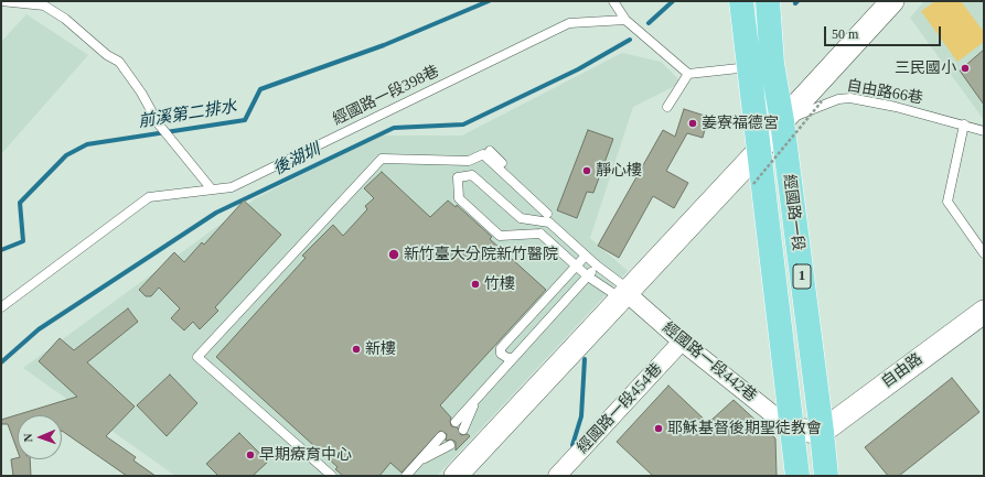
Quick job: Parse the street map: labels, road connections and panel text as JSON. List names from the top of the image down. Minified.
{"streets":{"main road":["經國路一段","1"],"street":["經國路一段442巷","自由路","經國路一段454巷"],"lane":["自由路66巷","經國路一段398巷"]},"crossings":[["自由路66巷","經國路一段"],["經國路一段","經國路一段442巷"],["經國路一段","自由路"],["經國路一段442巷","經國路一段454巷"]],"water":["前溪第二排水","後湖圳"],"places":["三民國小","姜寮福德宮","靜心樓","新竹臺大分院新竹醫院","竹樓","新樓","耶穌基督後期聖徒教會","早期療育中心"],"scale_bar":"50 m","north":"left"}
